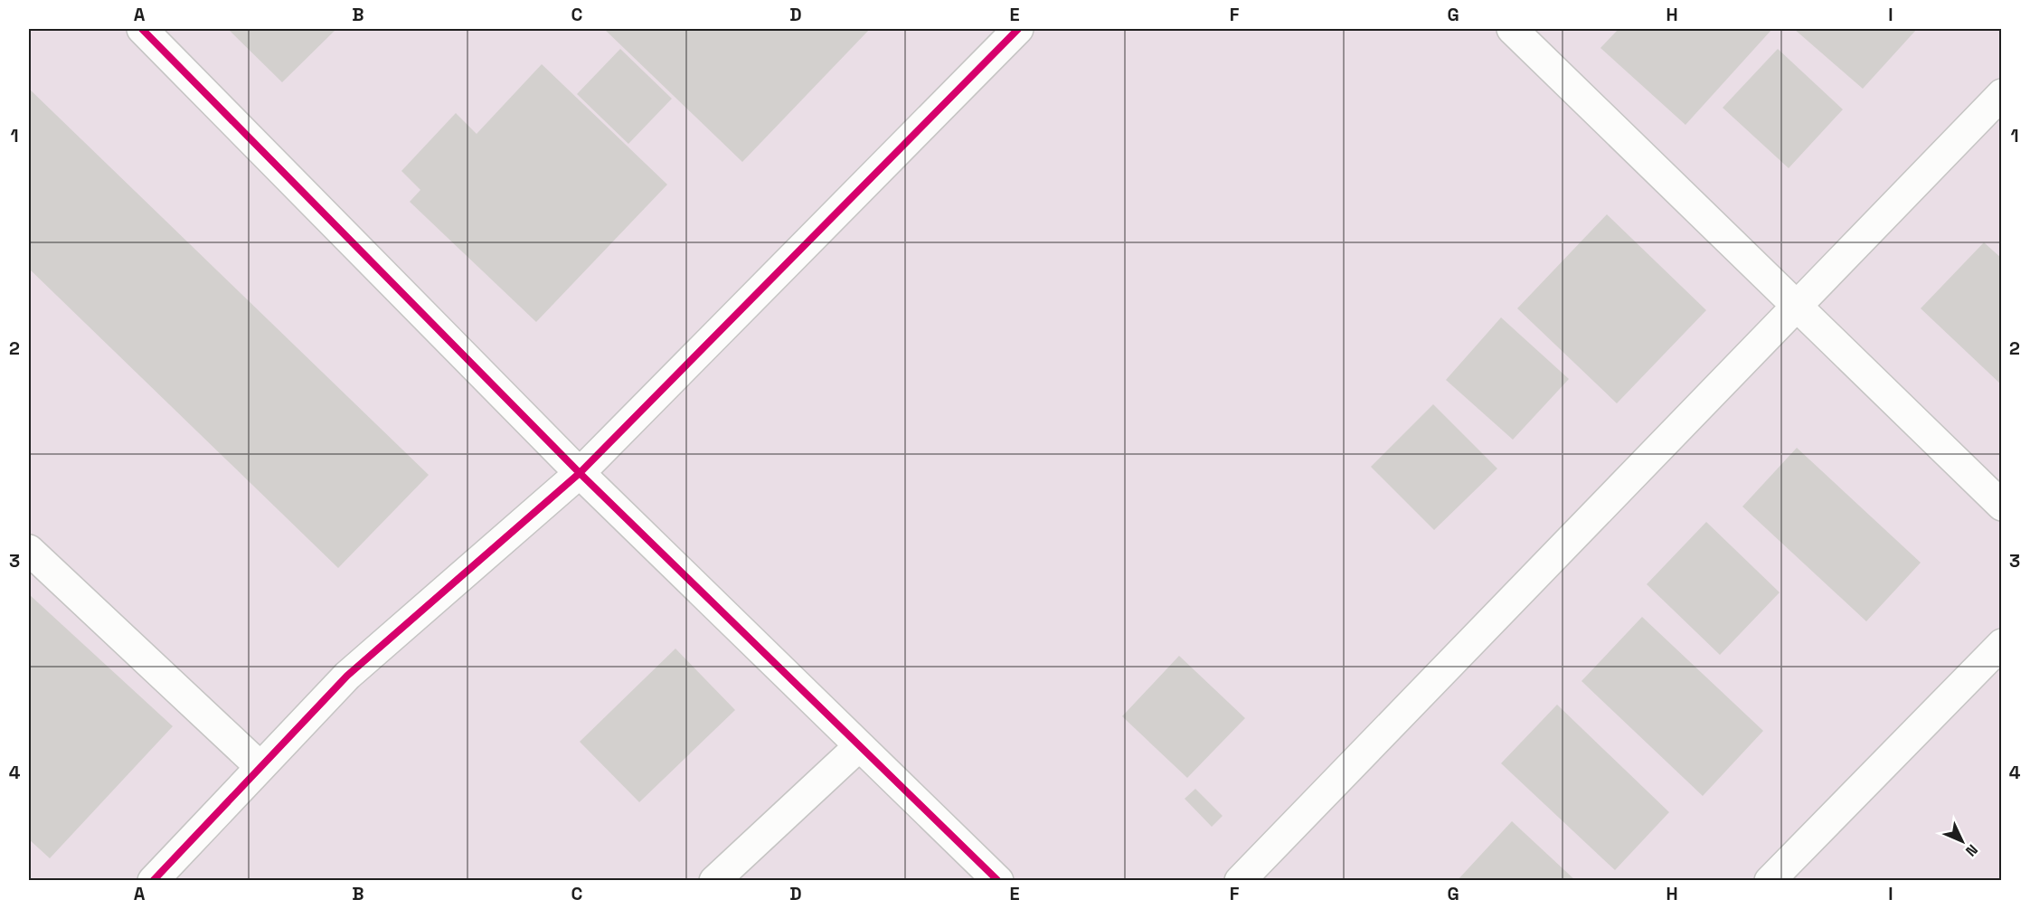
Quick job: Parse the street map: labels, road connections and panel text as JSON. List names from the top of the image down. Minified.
{"north":"bottom right","grid":{"columns":["A","B","C","D","E","F","G","H","I"],"rows":["1","2","3","4"]}}
